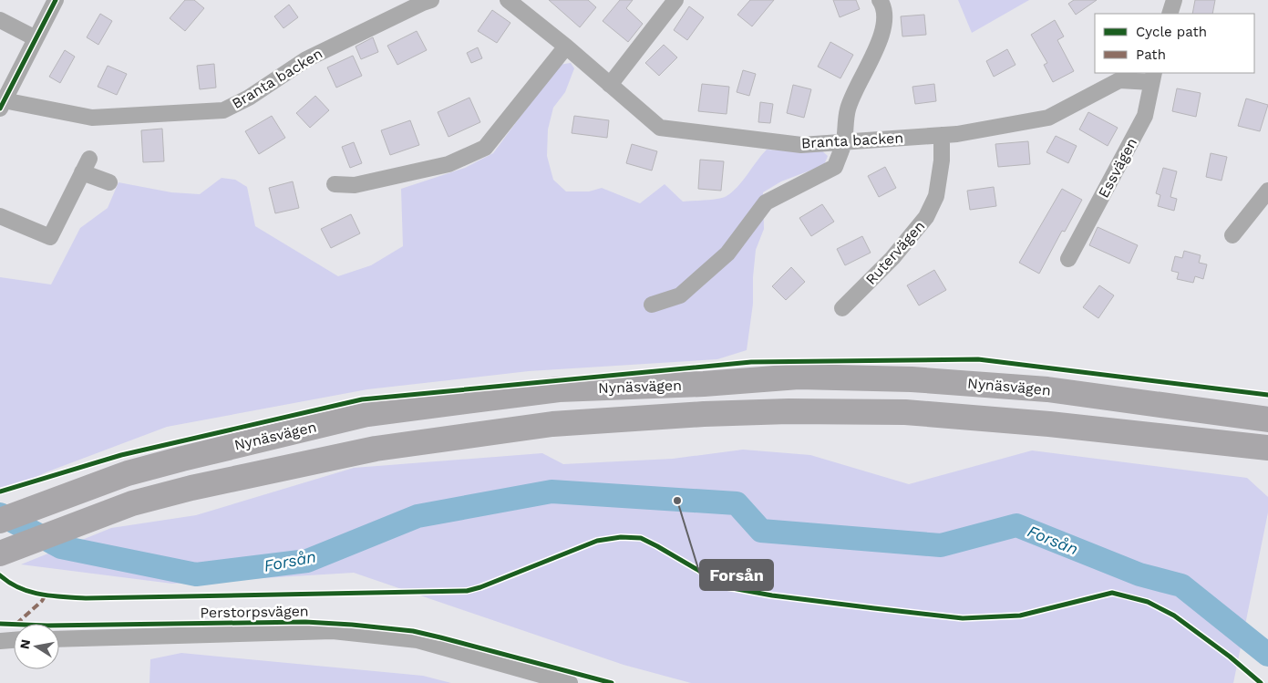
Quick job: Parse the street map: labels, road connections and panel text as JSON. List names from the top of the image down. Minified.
{"streets":{"highway":["Nynäsvägen"],"street":["Branta backen","Essvägen","Rutervägen","Perstorpsvägen"]},"crossings":[["Branta backen","Essvägen"],["Branta backen","Rutervägen"]],"water":["Forsån"],"places":["Forsån"],"legend":["Cycle path","Path"],"north":"left"}
